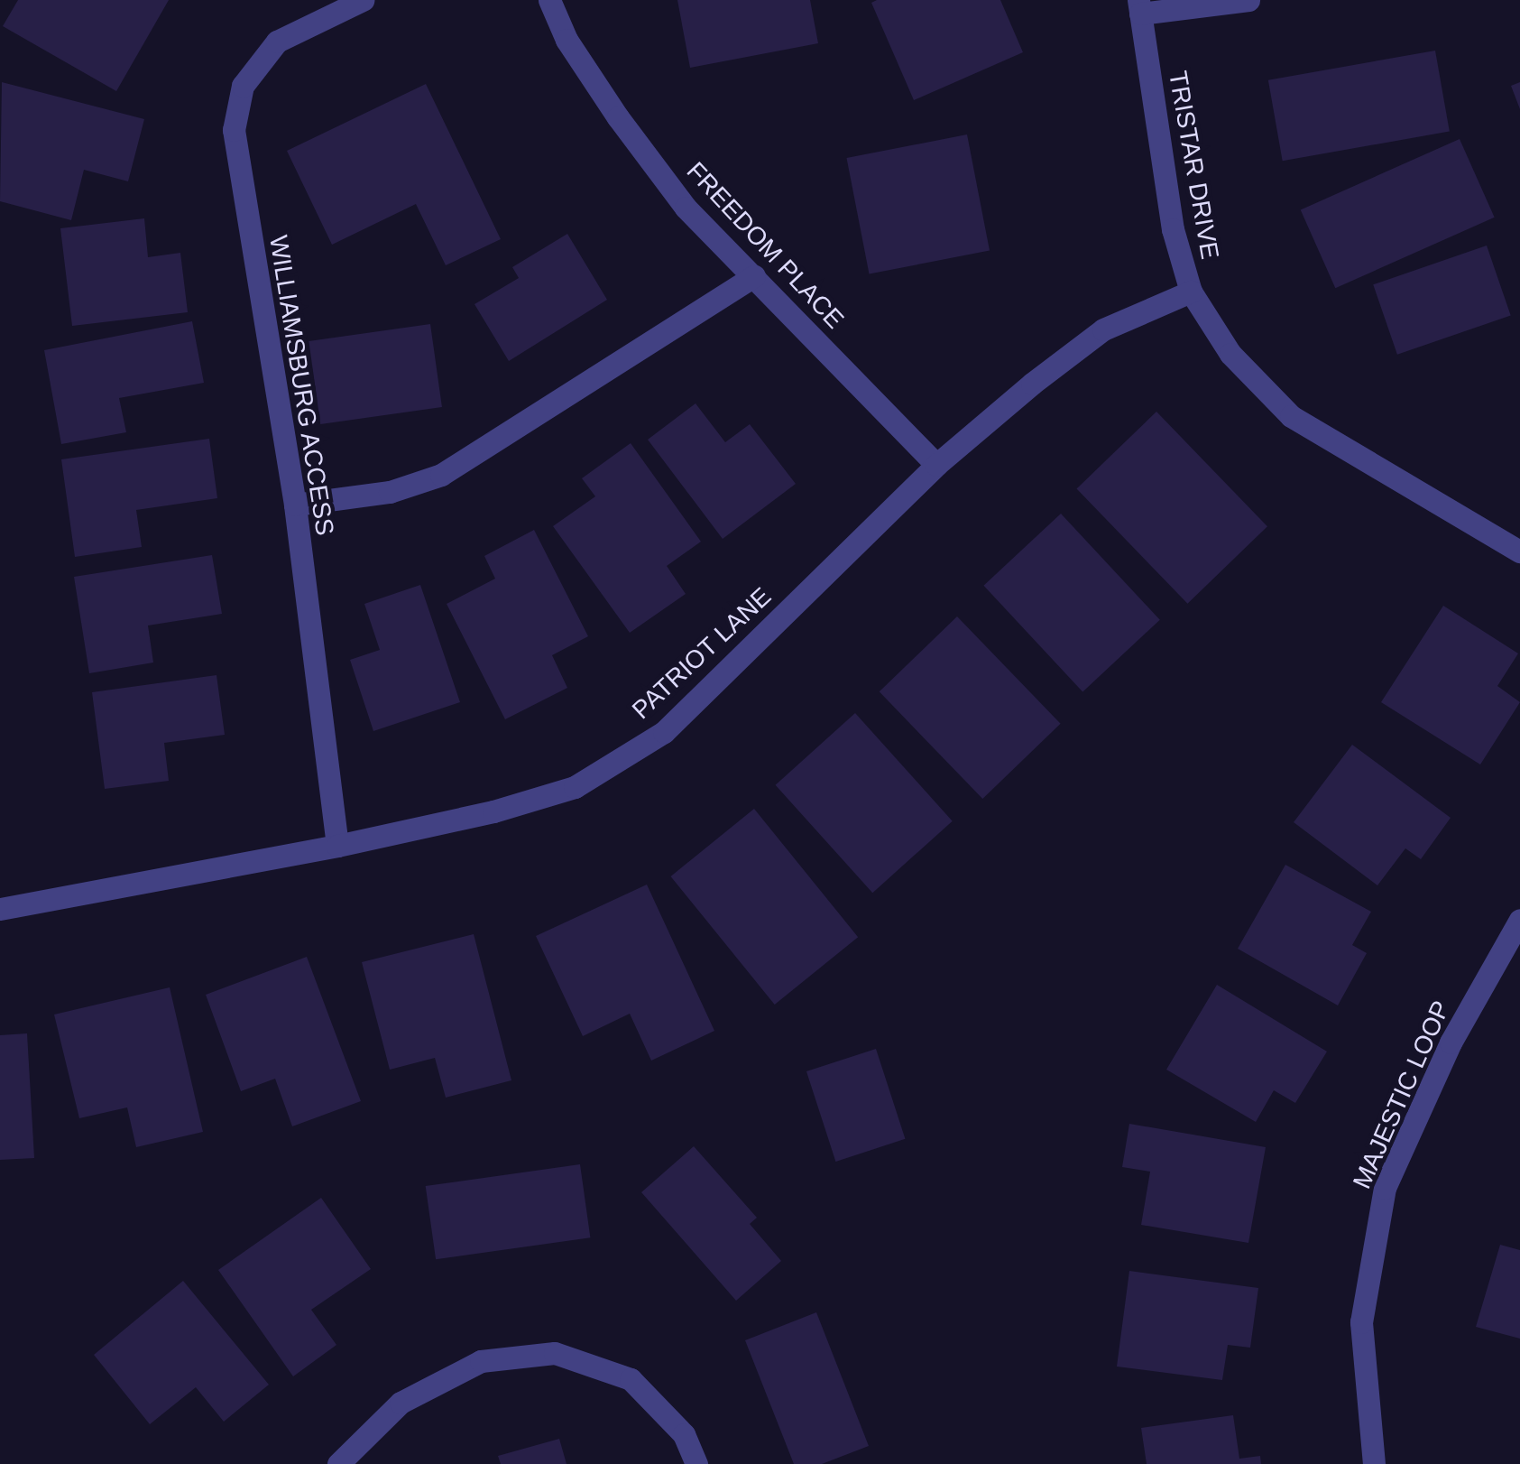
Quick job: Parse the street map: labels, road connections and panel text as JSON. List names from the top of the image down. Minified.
{"streets":{"street":["TRISTAR DRIVE","FREEDOM PLACE","WILLIAMSBURG ACCESS","PATRIOT LANE","MAJESTIC LOOP"]},"crossings":[["TRISTAR DRIVE","PATRIOT LANE"],["FREEDOM PLACE","PATRIOT LANE"],["WILLIAMSBURG ACCESS","PATRIOT LANE"]]}
